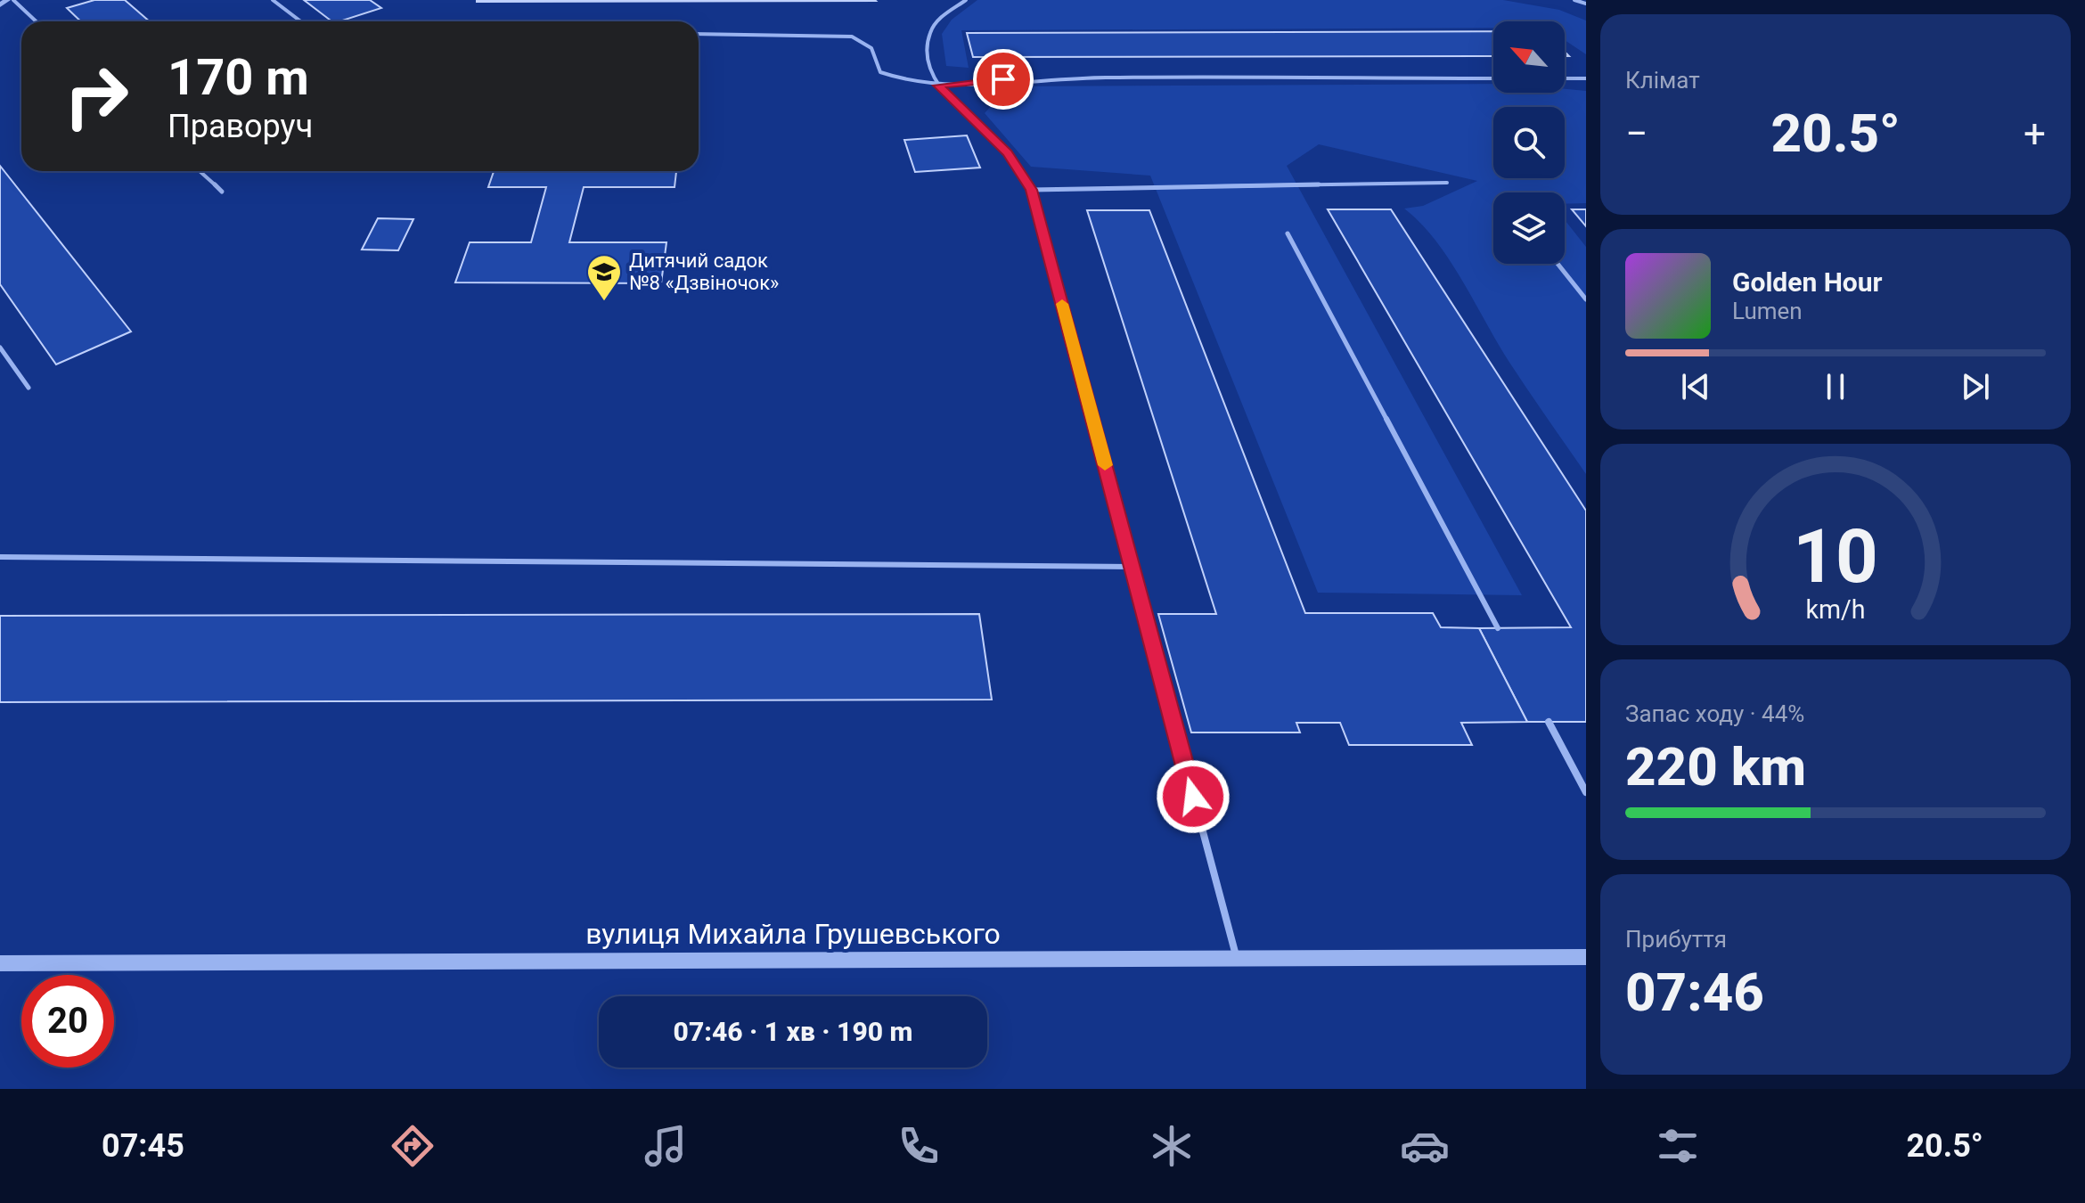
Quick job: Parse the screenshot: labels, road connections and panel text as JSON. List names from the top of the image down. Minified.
{"streets":{"street":["вулиця Михайла Грушевського"]},"places":{"school or university":["Дитячий садок №8 «Дзвіночок»"]},"north":"top left","page":{"tile":["Клімат",["Запас ходу · 44%","220 km"],["Прибуття","07:46"]],"turn":["170 m","Праворуч"],"heat":["−","20.5°","+"],"song":["Golden Hour","Lumen"],"limit":"20","trip":"07:46 · 1 хв · 190 m","tabs":["07:45","20.5°"],"gauge":["10","km/h"]}}
